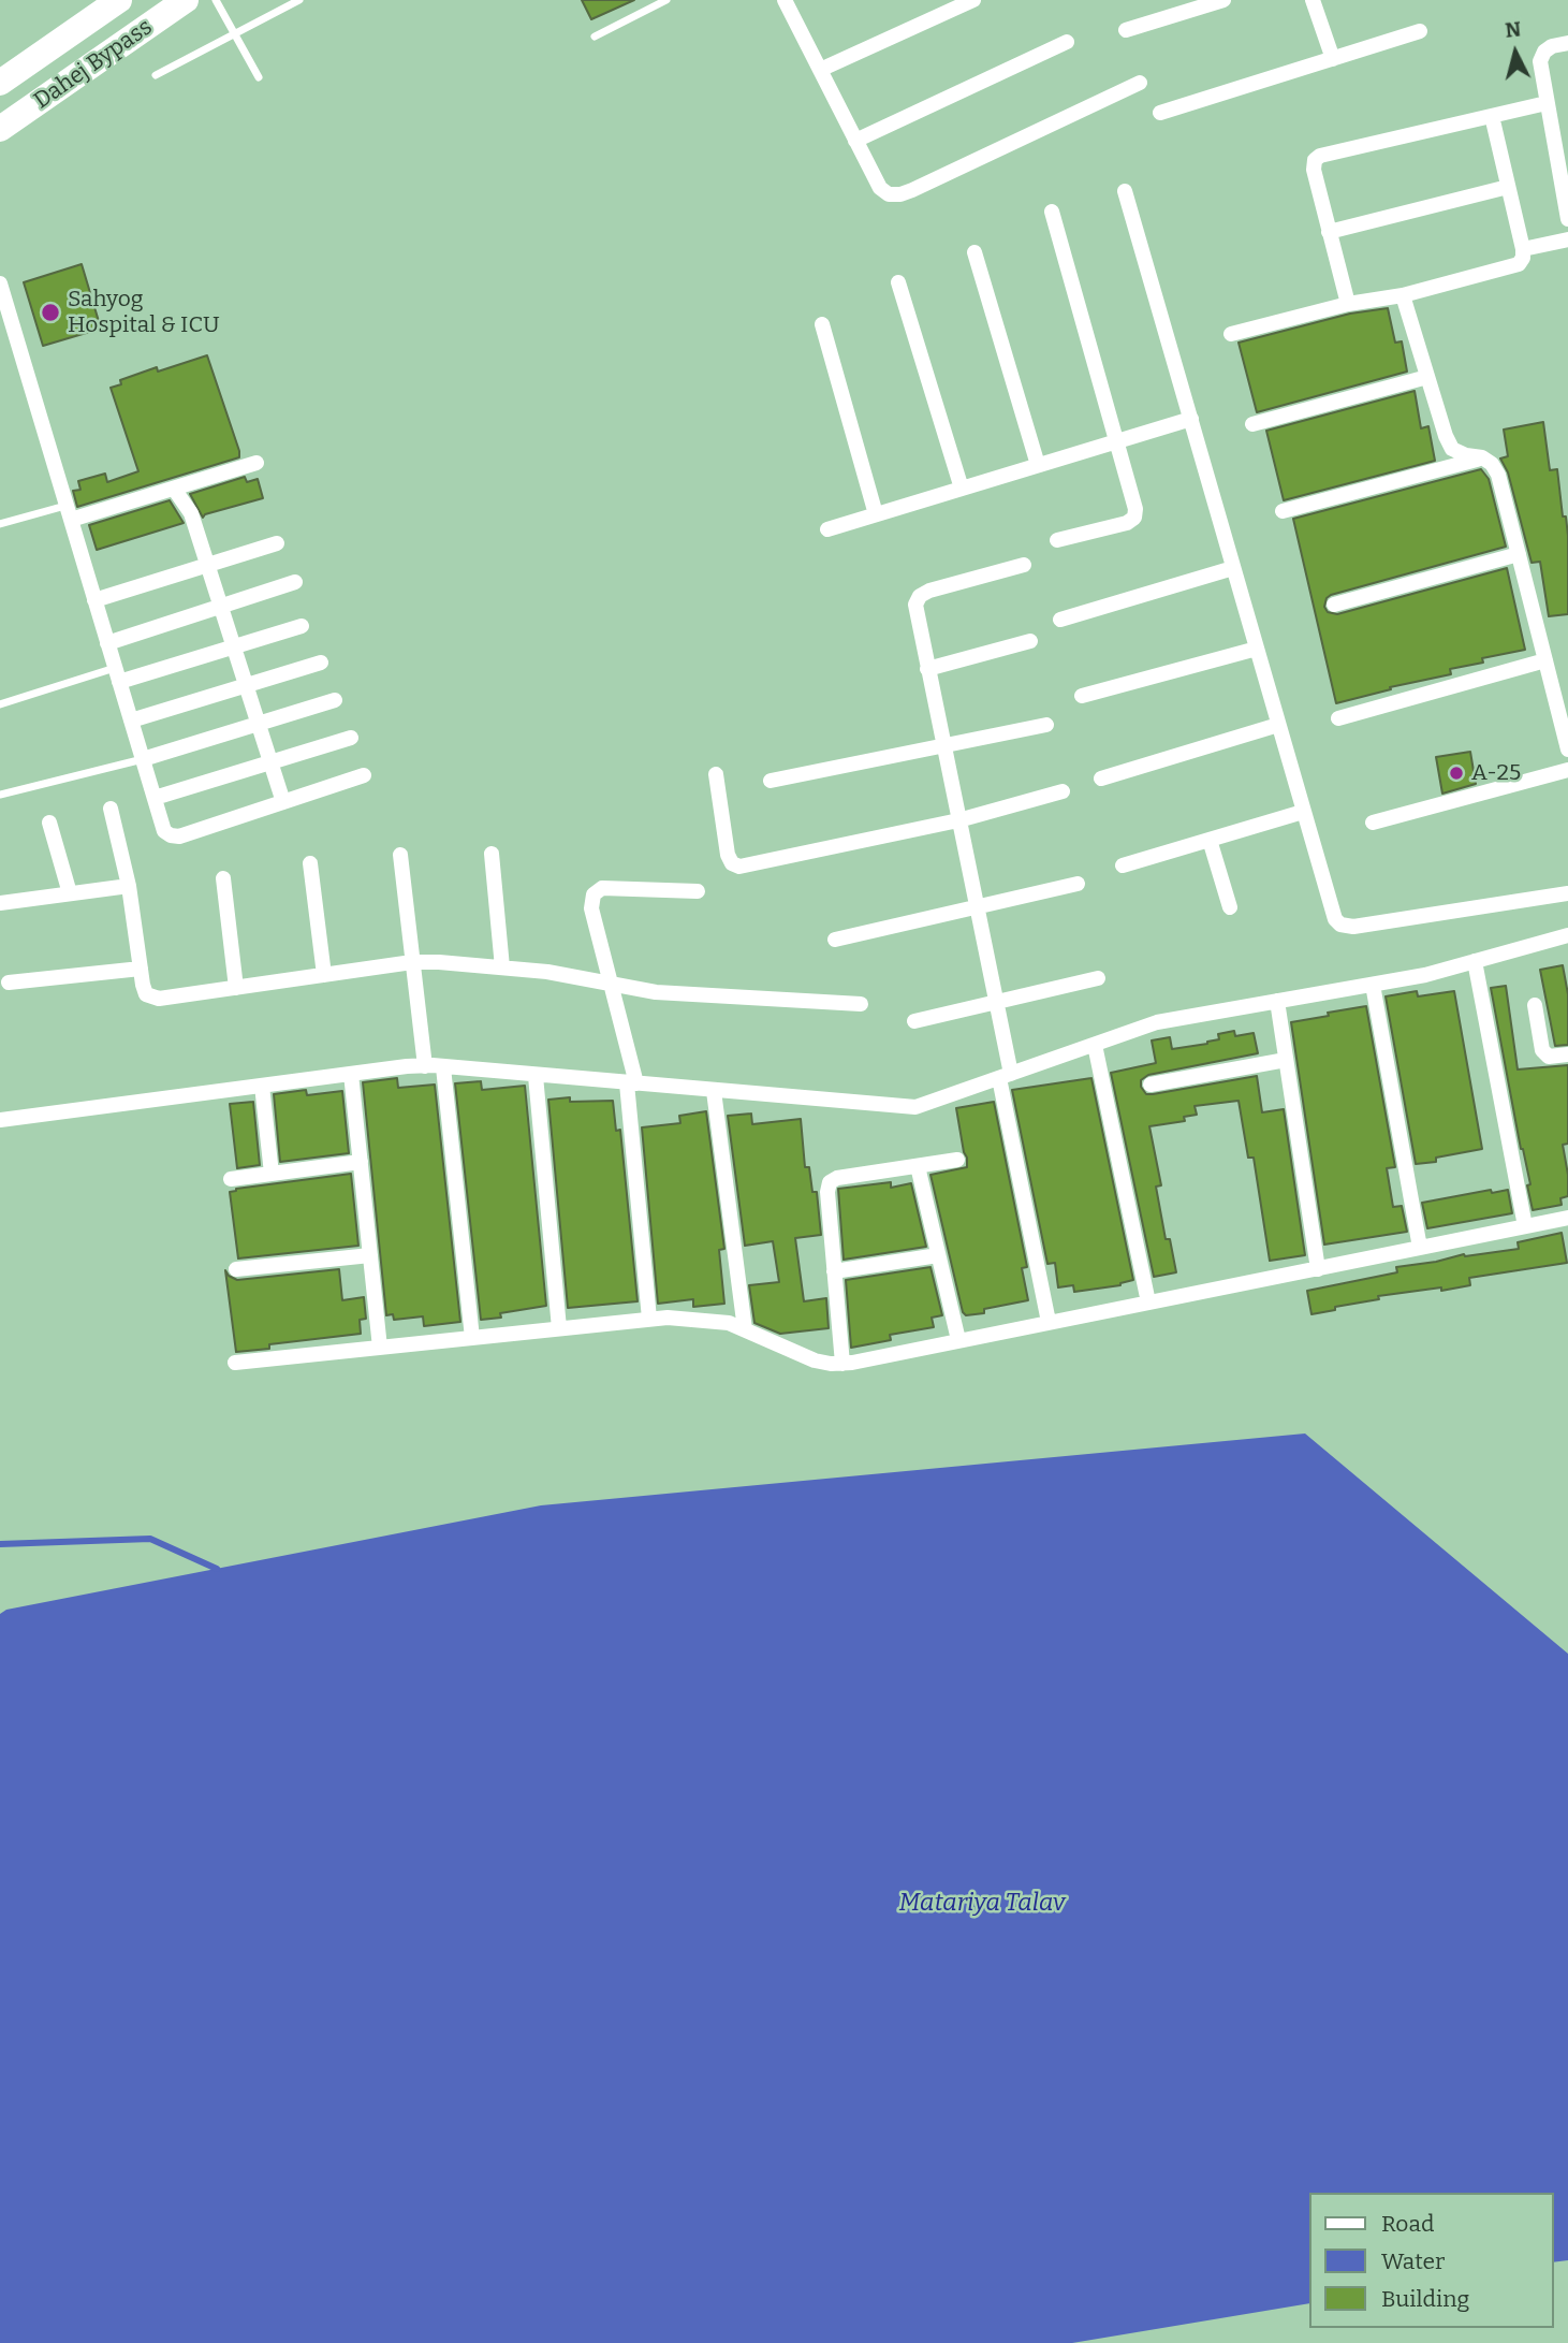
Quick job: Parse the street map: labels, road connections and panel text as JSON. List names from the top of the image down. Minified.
{"streets":{"highway":["Dahej Bypass"]},"water":["Matariya Talav"],"places":["Sahyog Hospital & ICU","A-25"],"legend":["Road","Water","Building"],"north":"top"}
